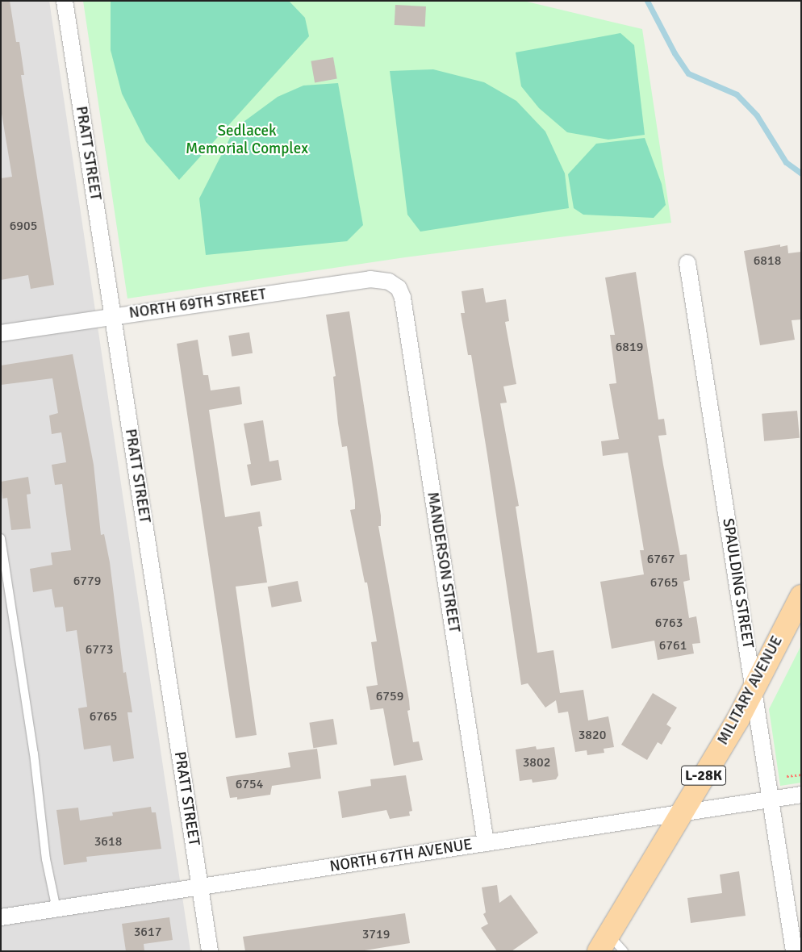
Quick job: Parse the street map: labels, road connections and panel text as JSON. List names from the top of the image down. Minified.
{"streets":{"main road":["MILITARY AVENUE","L-28K"],"street":["PRATT STREET","NORTH 69TH STREET","MANDERSON STREET","SPAULDING STREET","NORTH 67TH AVENUE"]},"crossings":[["PRATT STREET","NORTH 69TH STREET"],["PRATT STREET","NORTH 67TH AVENUE"],["NORTH 69TH STREET","MANDERSON STREET"],["MANDERSON STREET","NORTH 67TH AVENUE"],["SPAULDING STREET","MILITARY AVENUE"],["SPAULDING STREET","NORTH 67TH AVENUE"],["MILITARY AVENUE","NORTH 67TH AVENUE"]],"parks":["Sedlacek Memorial Complex"],"house_numbers":["6905","6818","6819","6767","6779","6765","6763","6761","6773","6759","6765","3820","3802","6754","3618","3617","3719"]}
